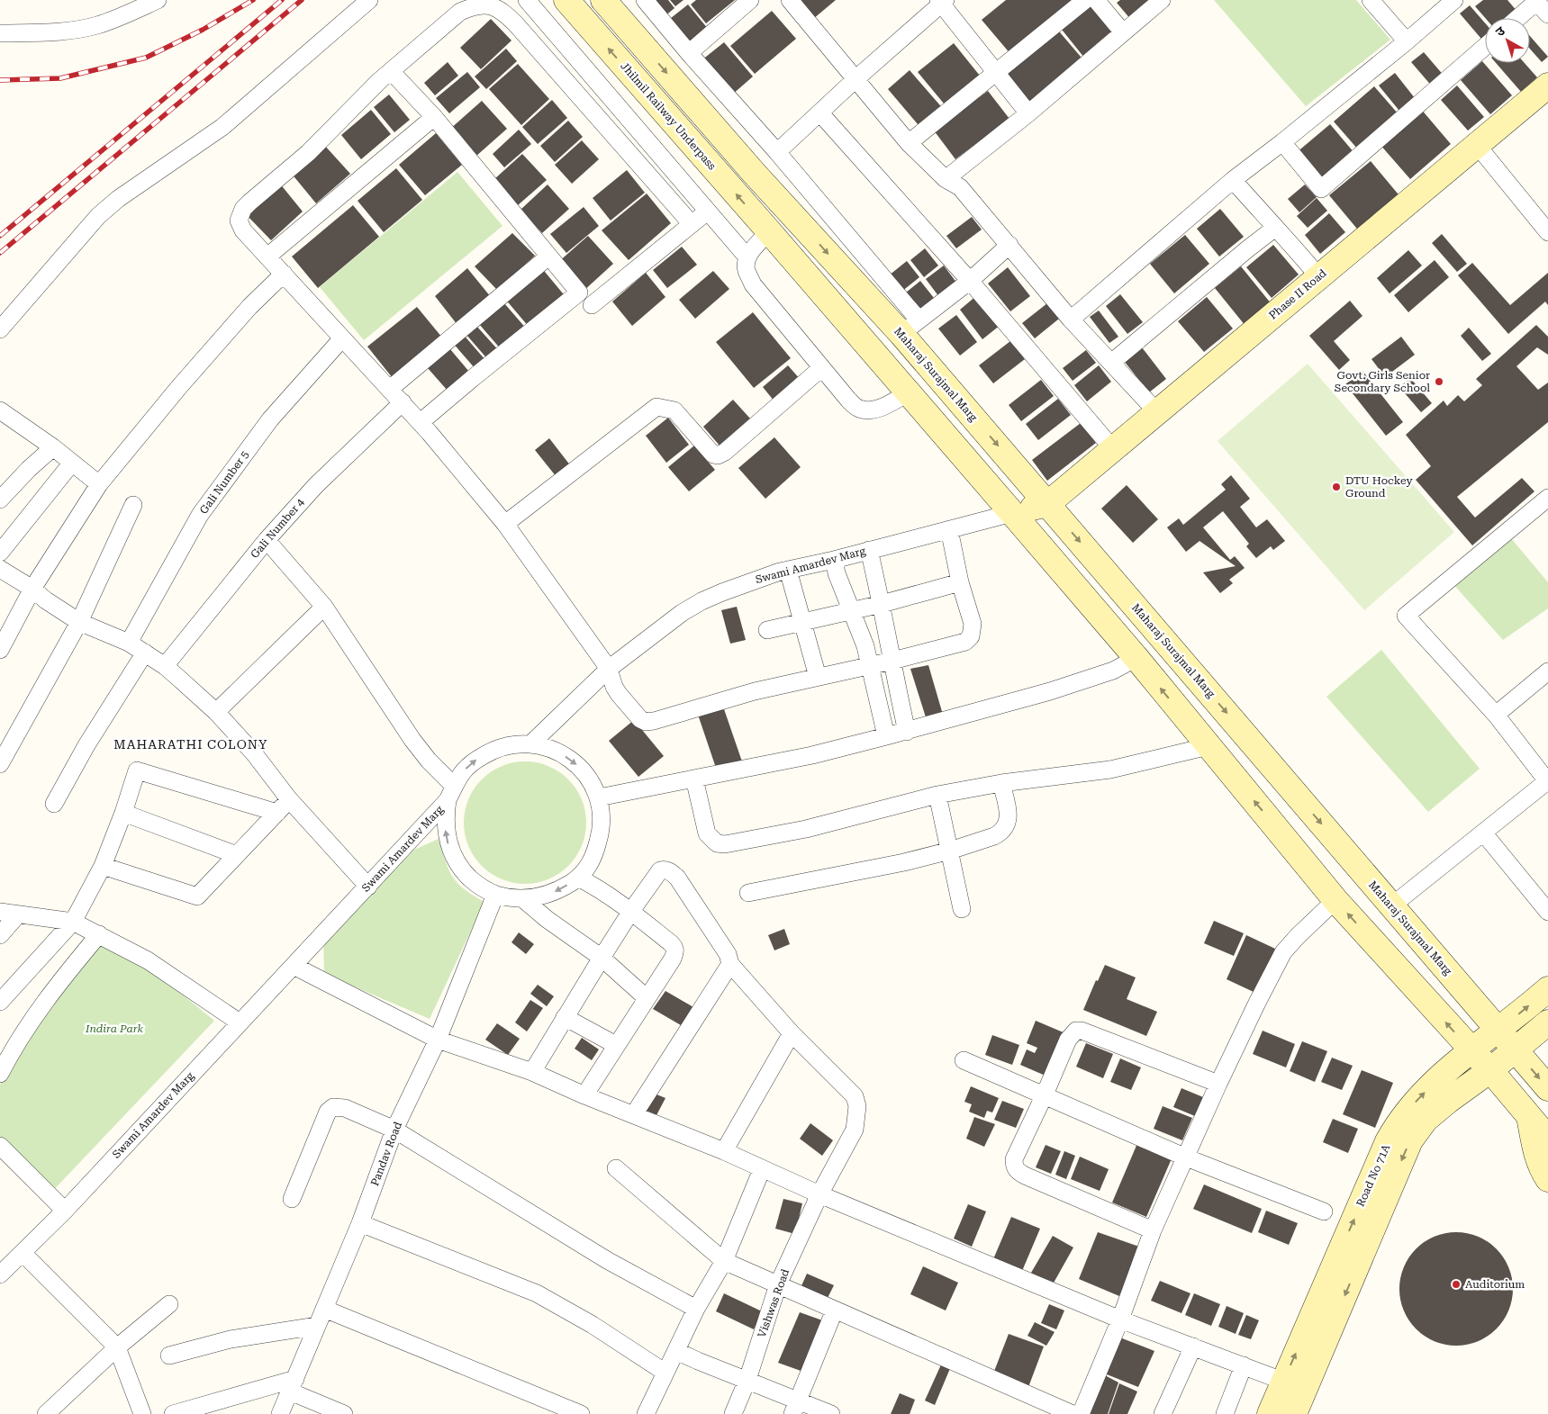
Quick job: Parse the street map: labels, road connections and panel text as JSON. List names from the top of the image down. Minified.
{"streets":{"main road":["Jhilmil Railway Underpass","Phase II Road","Maharaj Surajmal Marg","Road No 71A"],"street":["Gali Number 5","Gali Number 4","Swami Amardev Marg","Pandav Road","Vishwas Road"]},"crossings":[["Jhilmil Railway Underpass","Swami Amardev Marg"],["Jhilmil Railway Underpass","Road No 71A"],["Phase II Road","Maharaj Surajmal Marg"],["Maharaj Surajmal Marg","Road No 71A"],["Swami Amardev Marg","Pandav Road"]],"one_way":["Maharaj Surajmal Marg"],"districts":["MAHARATHI COLONY"],"parks":["Indira Park"],"places":["Govt. Girls Senior Secondary School","DTU Hockey Ground","Auditorium"],"north":"top left"}
